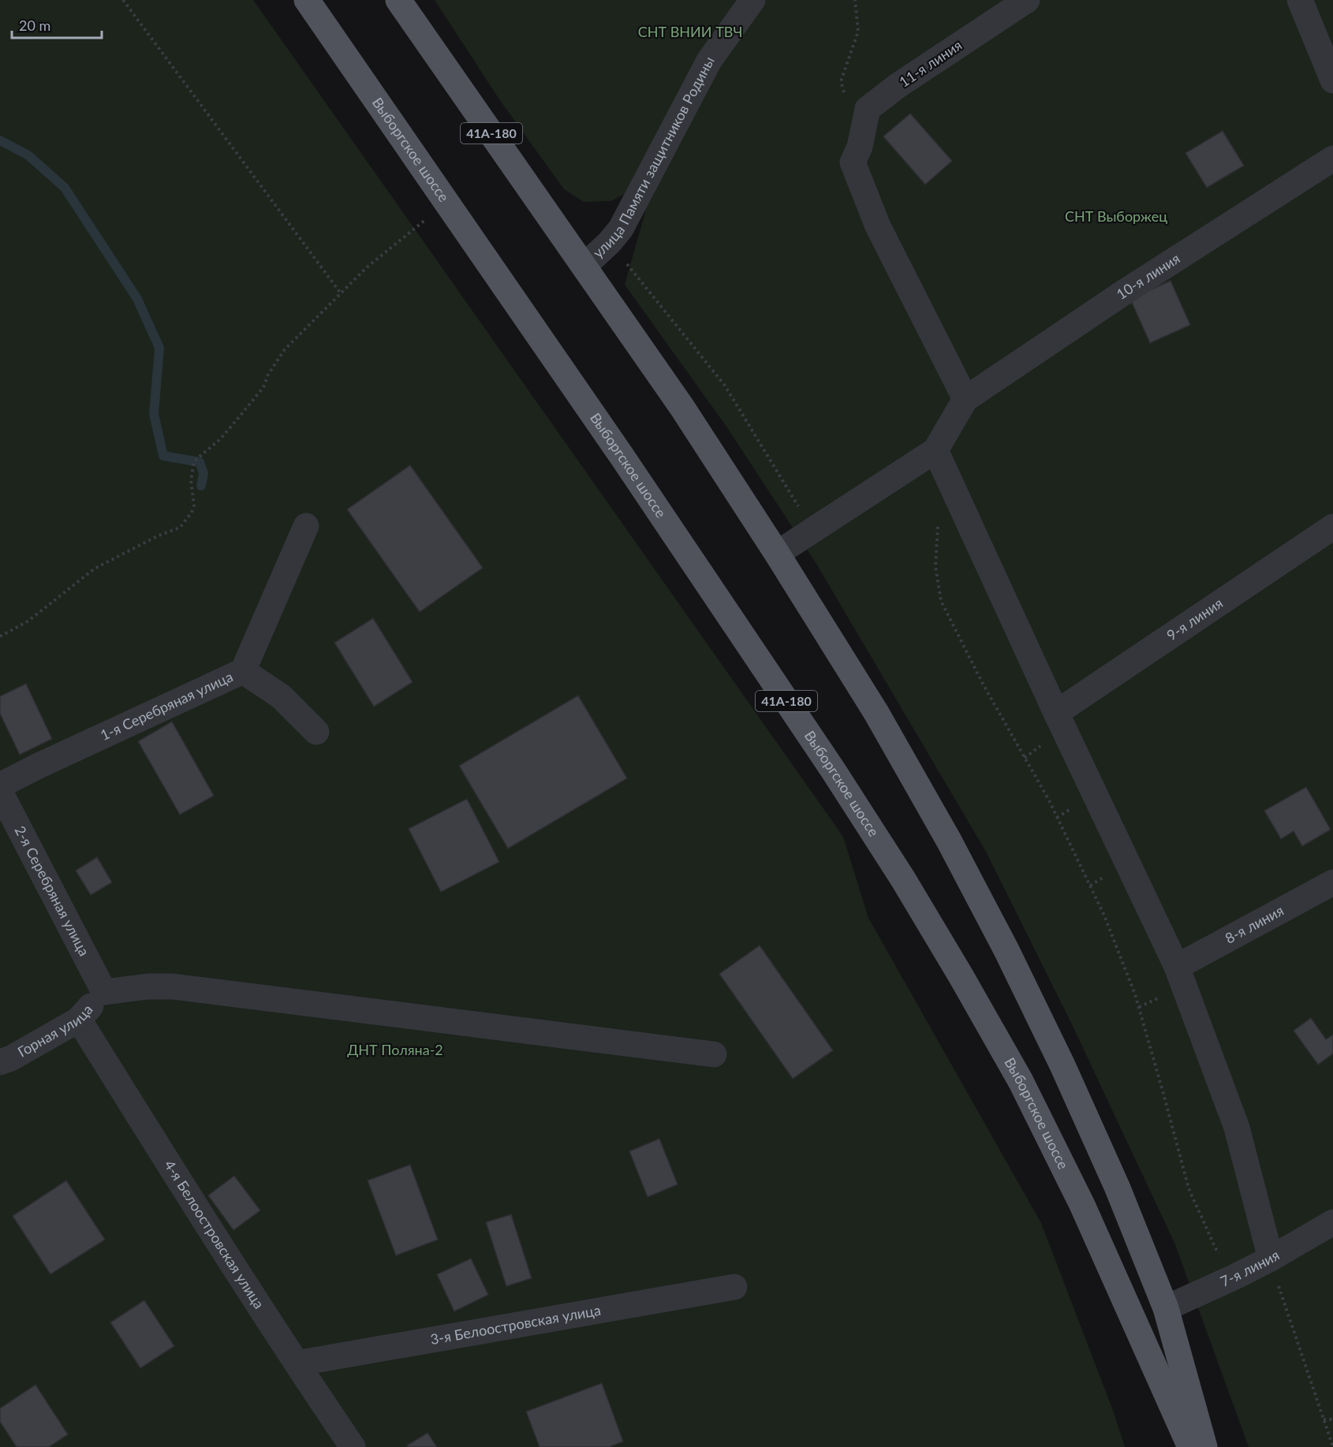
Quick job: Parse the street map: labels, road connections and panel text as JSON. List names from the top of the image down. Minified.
{"streets":{"main road":["41А-180","Выборгское шоссе"],"street":["11-я линия","улица Памяти защитников Родины","10-я линия","9-я линия","1-я Серебряная улица","2-я Серебряная улица","8-я линия","Горная улица","4-я Белоостровская улица","7-я линия","3-я Белоостровская улица"]},"crossings":[["41А-180","улица Памяти защитников Родины"],["41А-180","7-я линия"],["2-я Серебряная улица","Горная улица"],["Горная улица","4-я Белоостровская улица"],["4-я Белоостровская улица","3-я Белоостровская улица"]],"parks":["СНТ ВНИИ ТВЧ","СНТ Выборжец","ДНТ Поляна-2"],"scale_bar":"20 m"}
